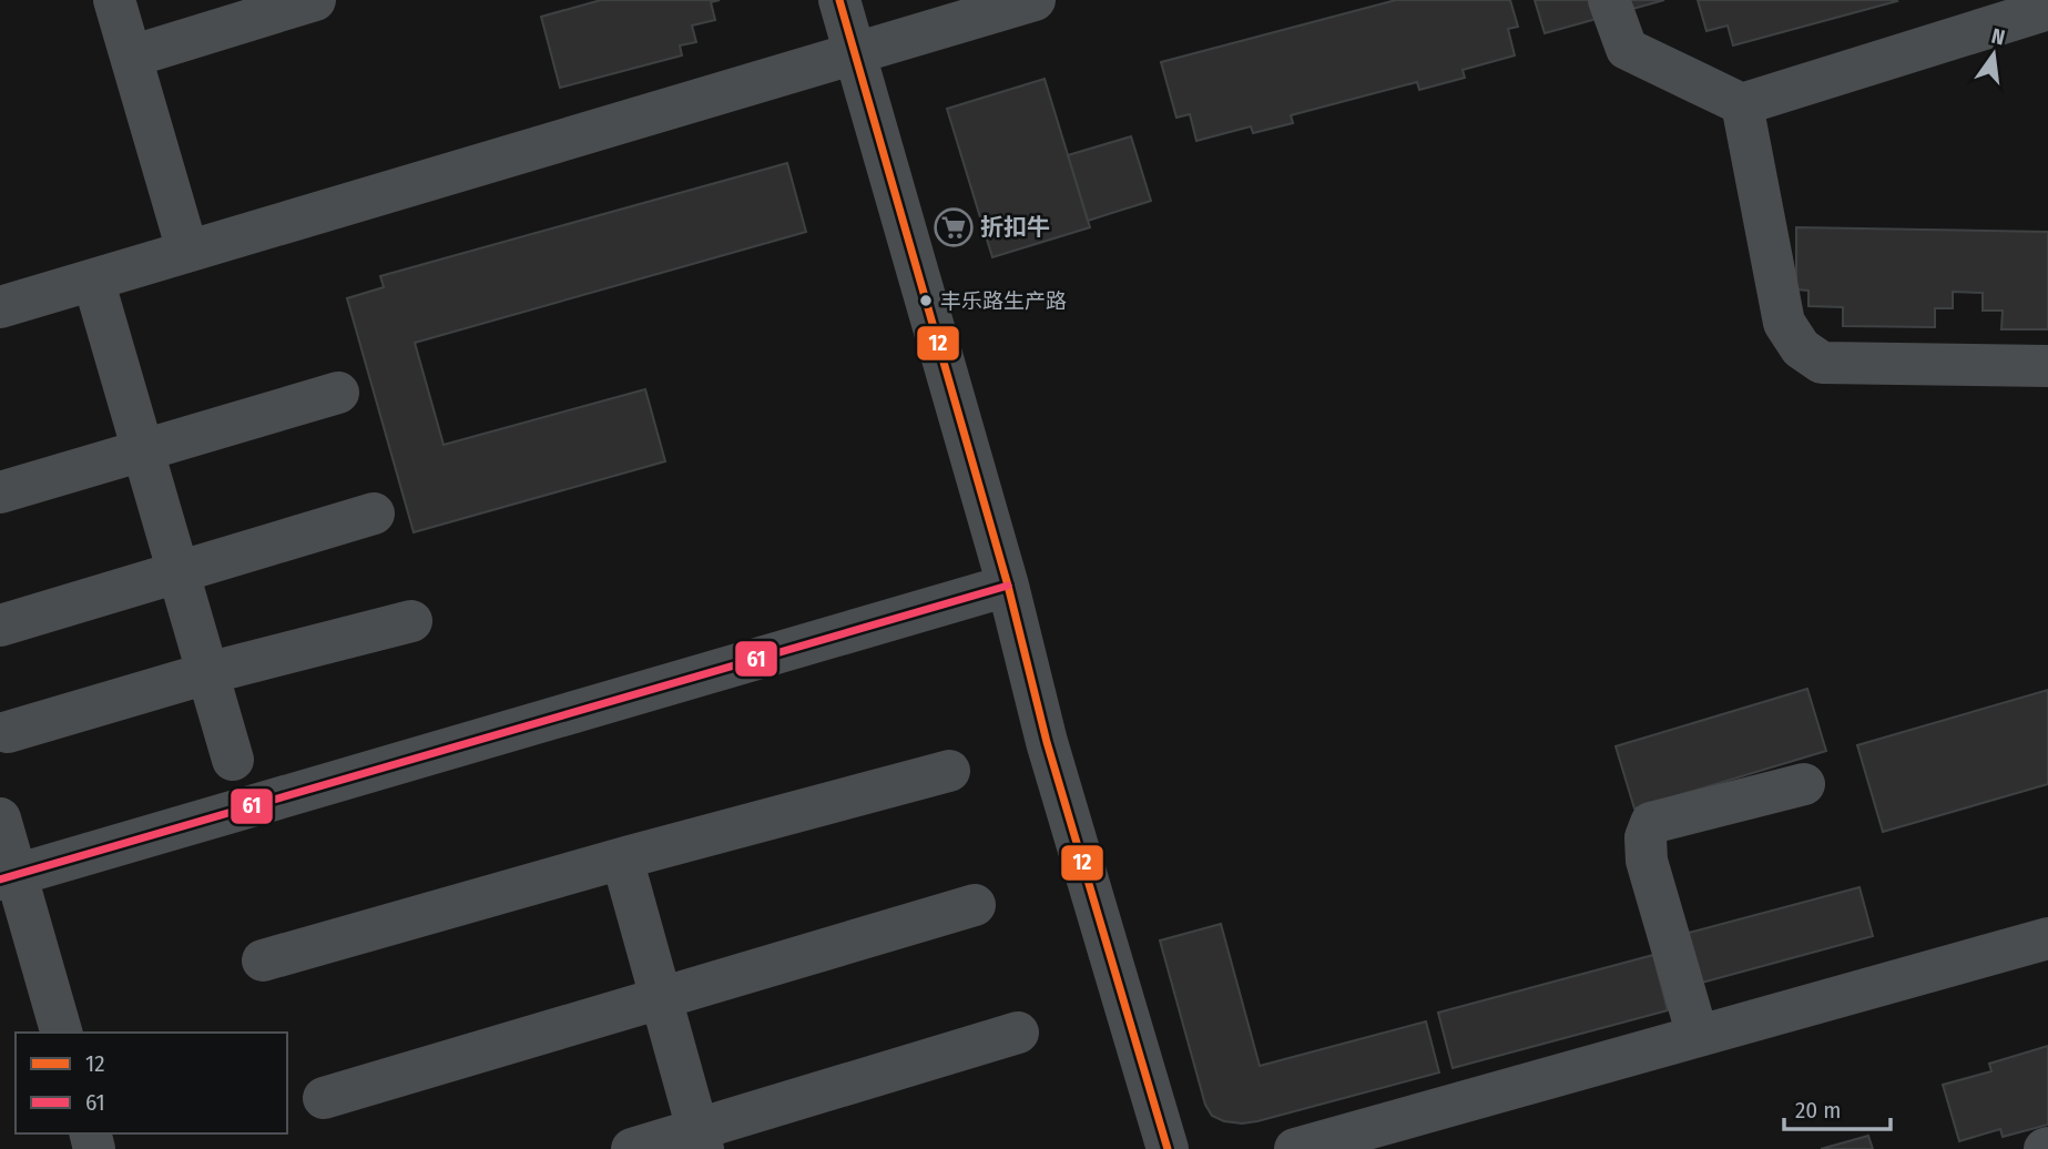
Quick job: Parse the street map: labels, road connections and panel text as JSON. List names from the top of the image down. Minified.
{"places":{"supermarket":["折扣牛"],"other":["丰乐路生产路"]},"lines":["transit line 12","transit line 61"],"legend":["12","61"],"scale_bar":"20 m","north":"top"}
